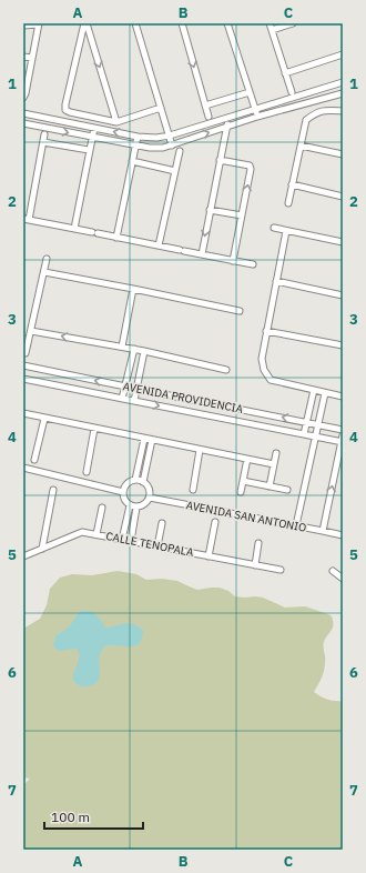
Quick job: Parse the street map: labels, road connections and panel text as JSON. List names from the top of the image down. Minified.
{"streets":{"street":["AVENIDA PROVIDENCIA","AVENIDA SAN ANTONIO","CALLE TENOPALA"]},"scale_bar":"100 m","grid":{"columns":["A","B","C"],"rows":["1","2","3","4","5","6","7"]}}
